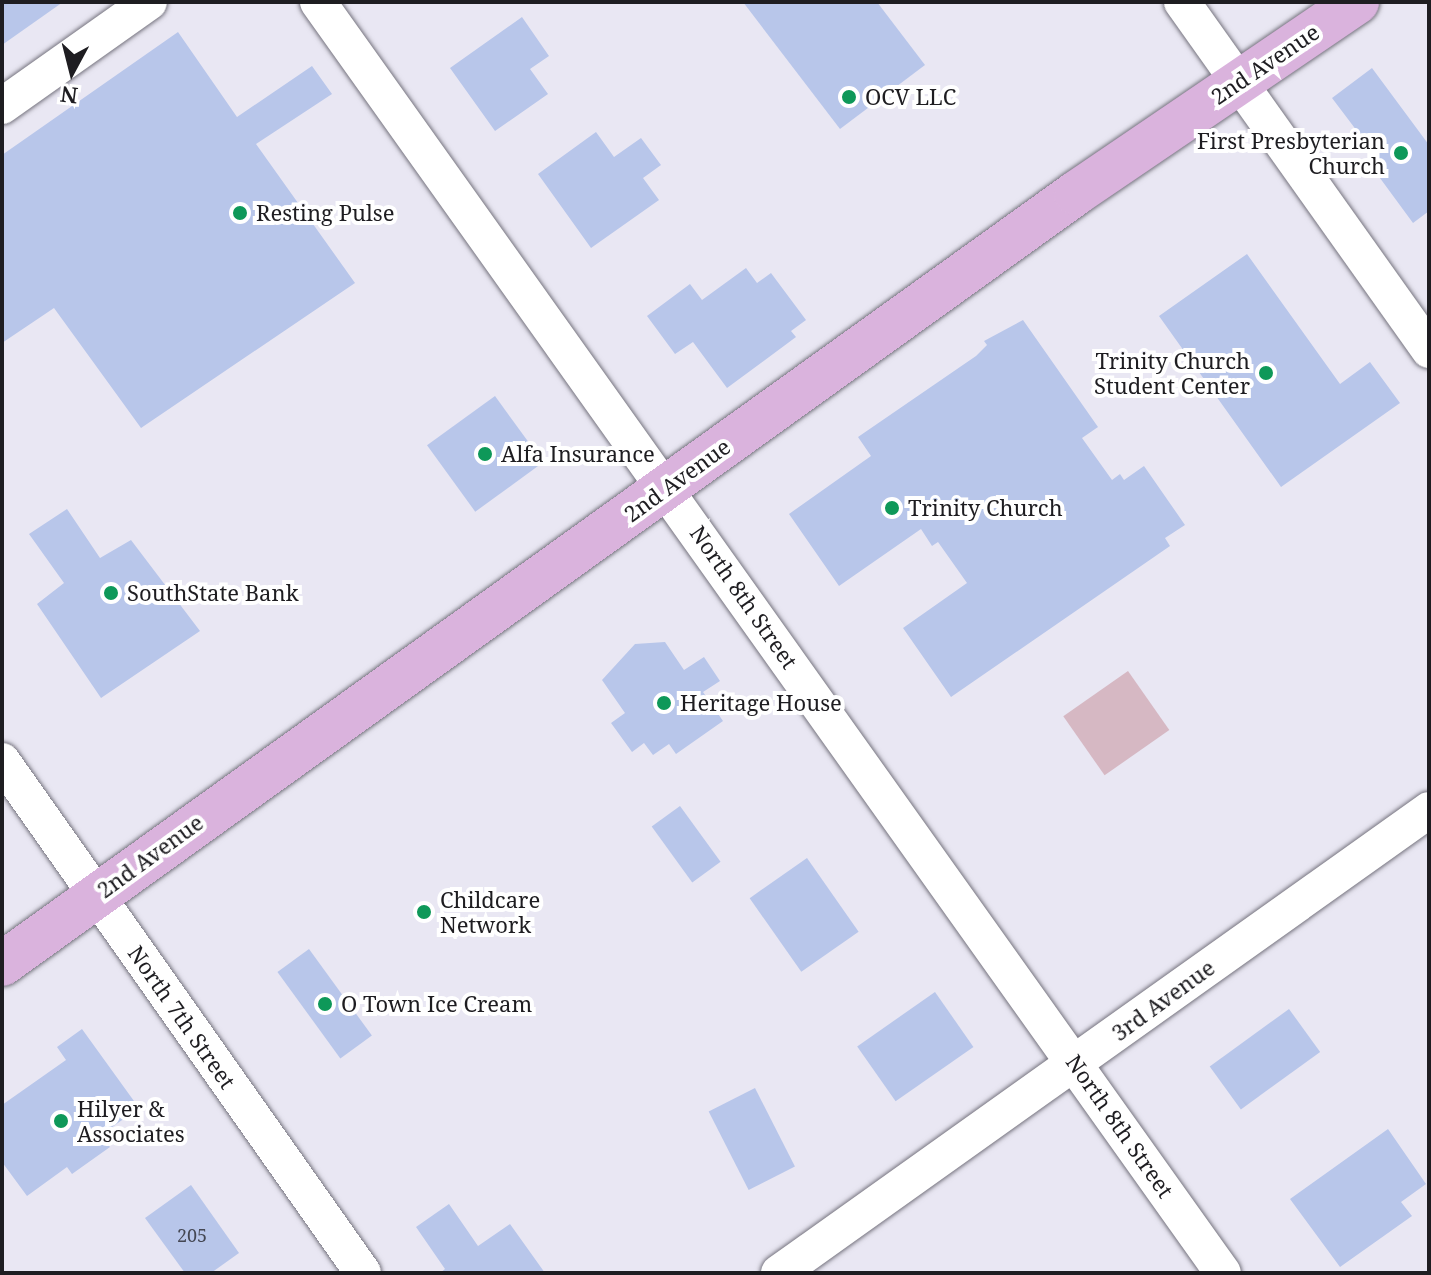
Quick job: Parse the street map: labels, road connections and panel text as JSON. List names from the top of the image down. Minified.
{"streets":{"main road":["2nd Avenue"],"street":["North 8th Street","3rd Avenue","North 7th Street"]},"crossings":[["2nd Avenue","North 8th Street"],["2nd Avenue","North 7th Street"],["North 8th Street","3rd Avenue"]],"places":["OCV LLC","First Presbyterian Church","Resting Pulse","Trinity Church Student Center","Alfa Insurance","Trinity Church","SouthState Bank","Heritage House","Childcare Network","O Town Ice Cream","Hilyer & Associates"],"house_numbers":["205"],"north":"bottom"}
